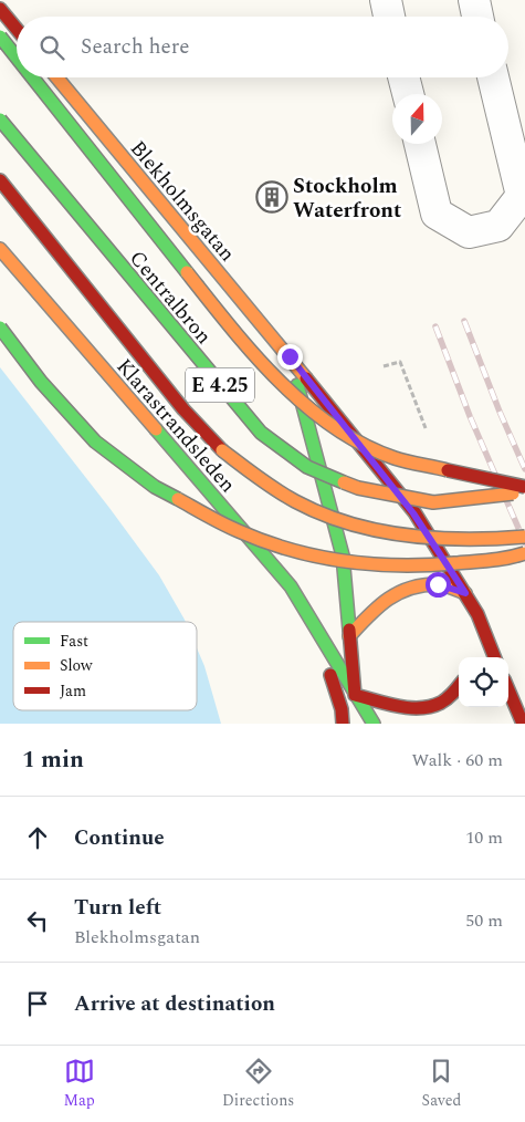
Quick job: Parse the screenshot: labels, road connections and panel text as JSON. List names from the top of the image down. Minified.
{"streets":{"main road":["Blekholmsgatan","Centralbron","E 4.25","Klarastrandsleden"]},"crossings":[["Blekholmsgatan","Klarastrandsleden"]],"places":{"building":["Stockholm Waterfront"]},"legend":["Fast","Slow","Jam"],"north":"top","page":{"search":"Search here","heading":["1 min","Walk · 60 m"],"list":[["Continue","10 m"],["Turn left","Blekholmsgatan","50 m"],"Arrive at destination"],"nav":["Map","Directions","Saved"]}}
